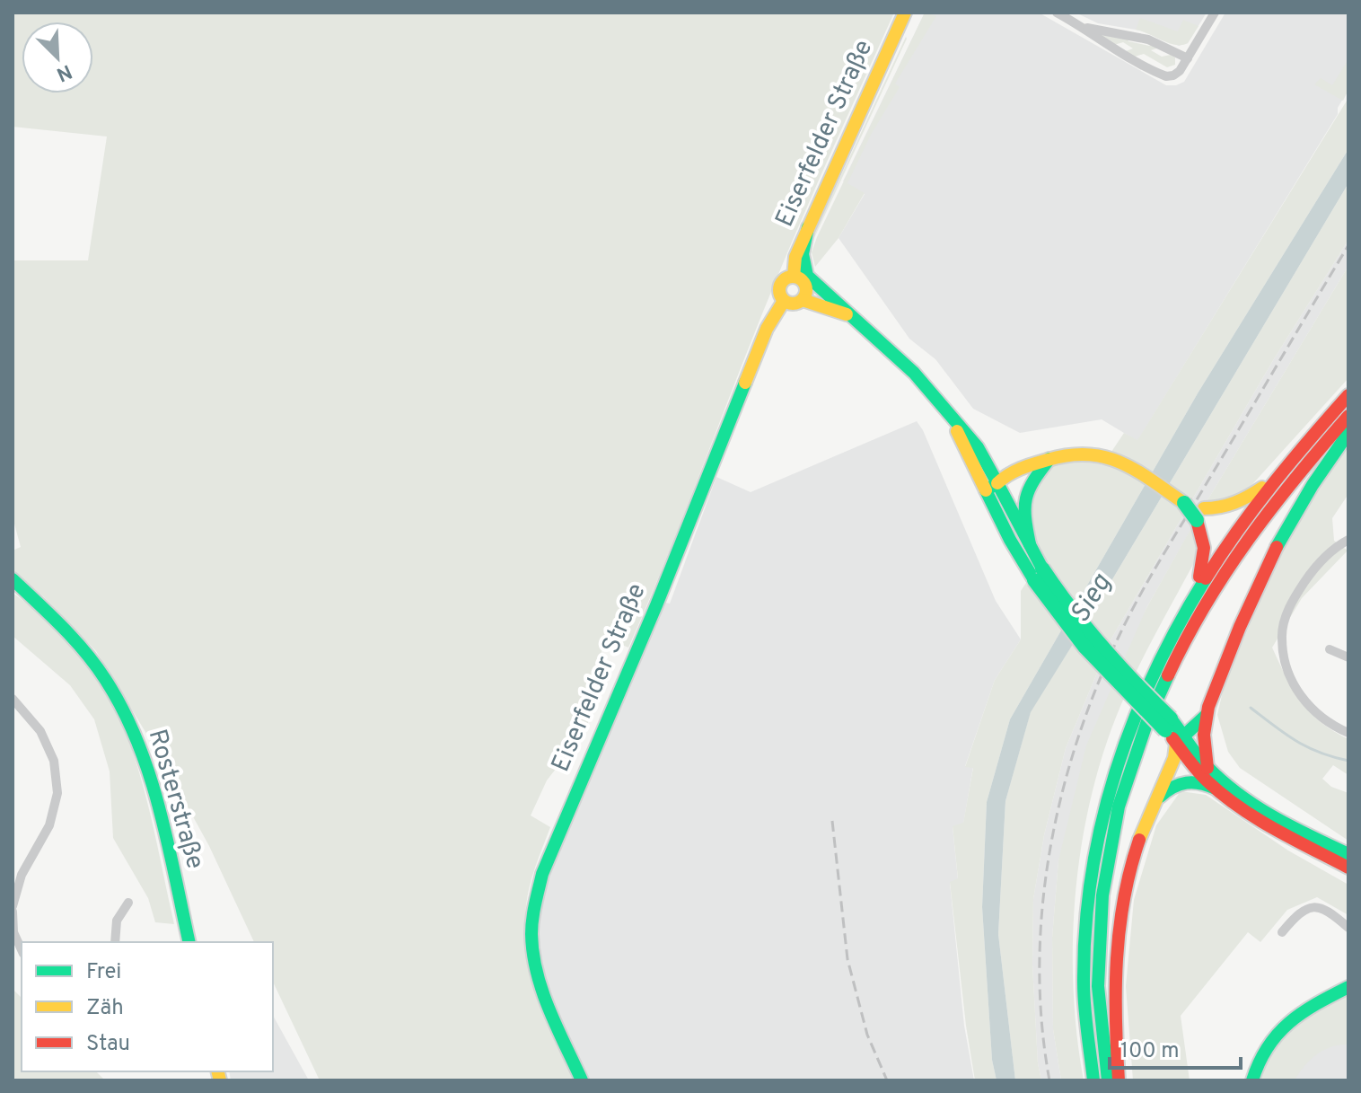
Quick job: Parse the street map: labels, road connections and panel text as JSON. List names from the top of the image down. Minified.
{"streets":{"main road":["Eiserfelder Straße","Rosterstraße"]},"water":["Sieg"],"legend":["Frei","Zäh","Stau"],"scale_bar":"100 m","north":"bottom right"}
